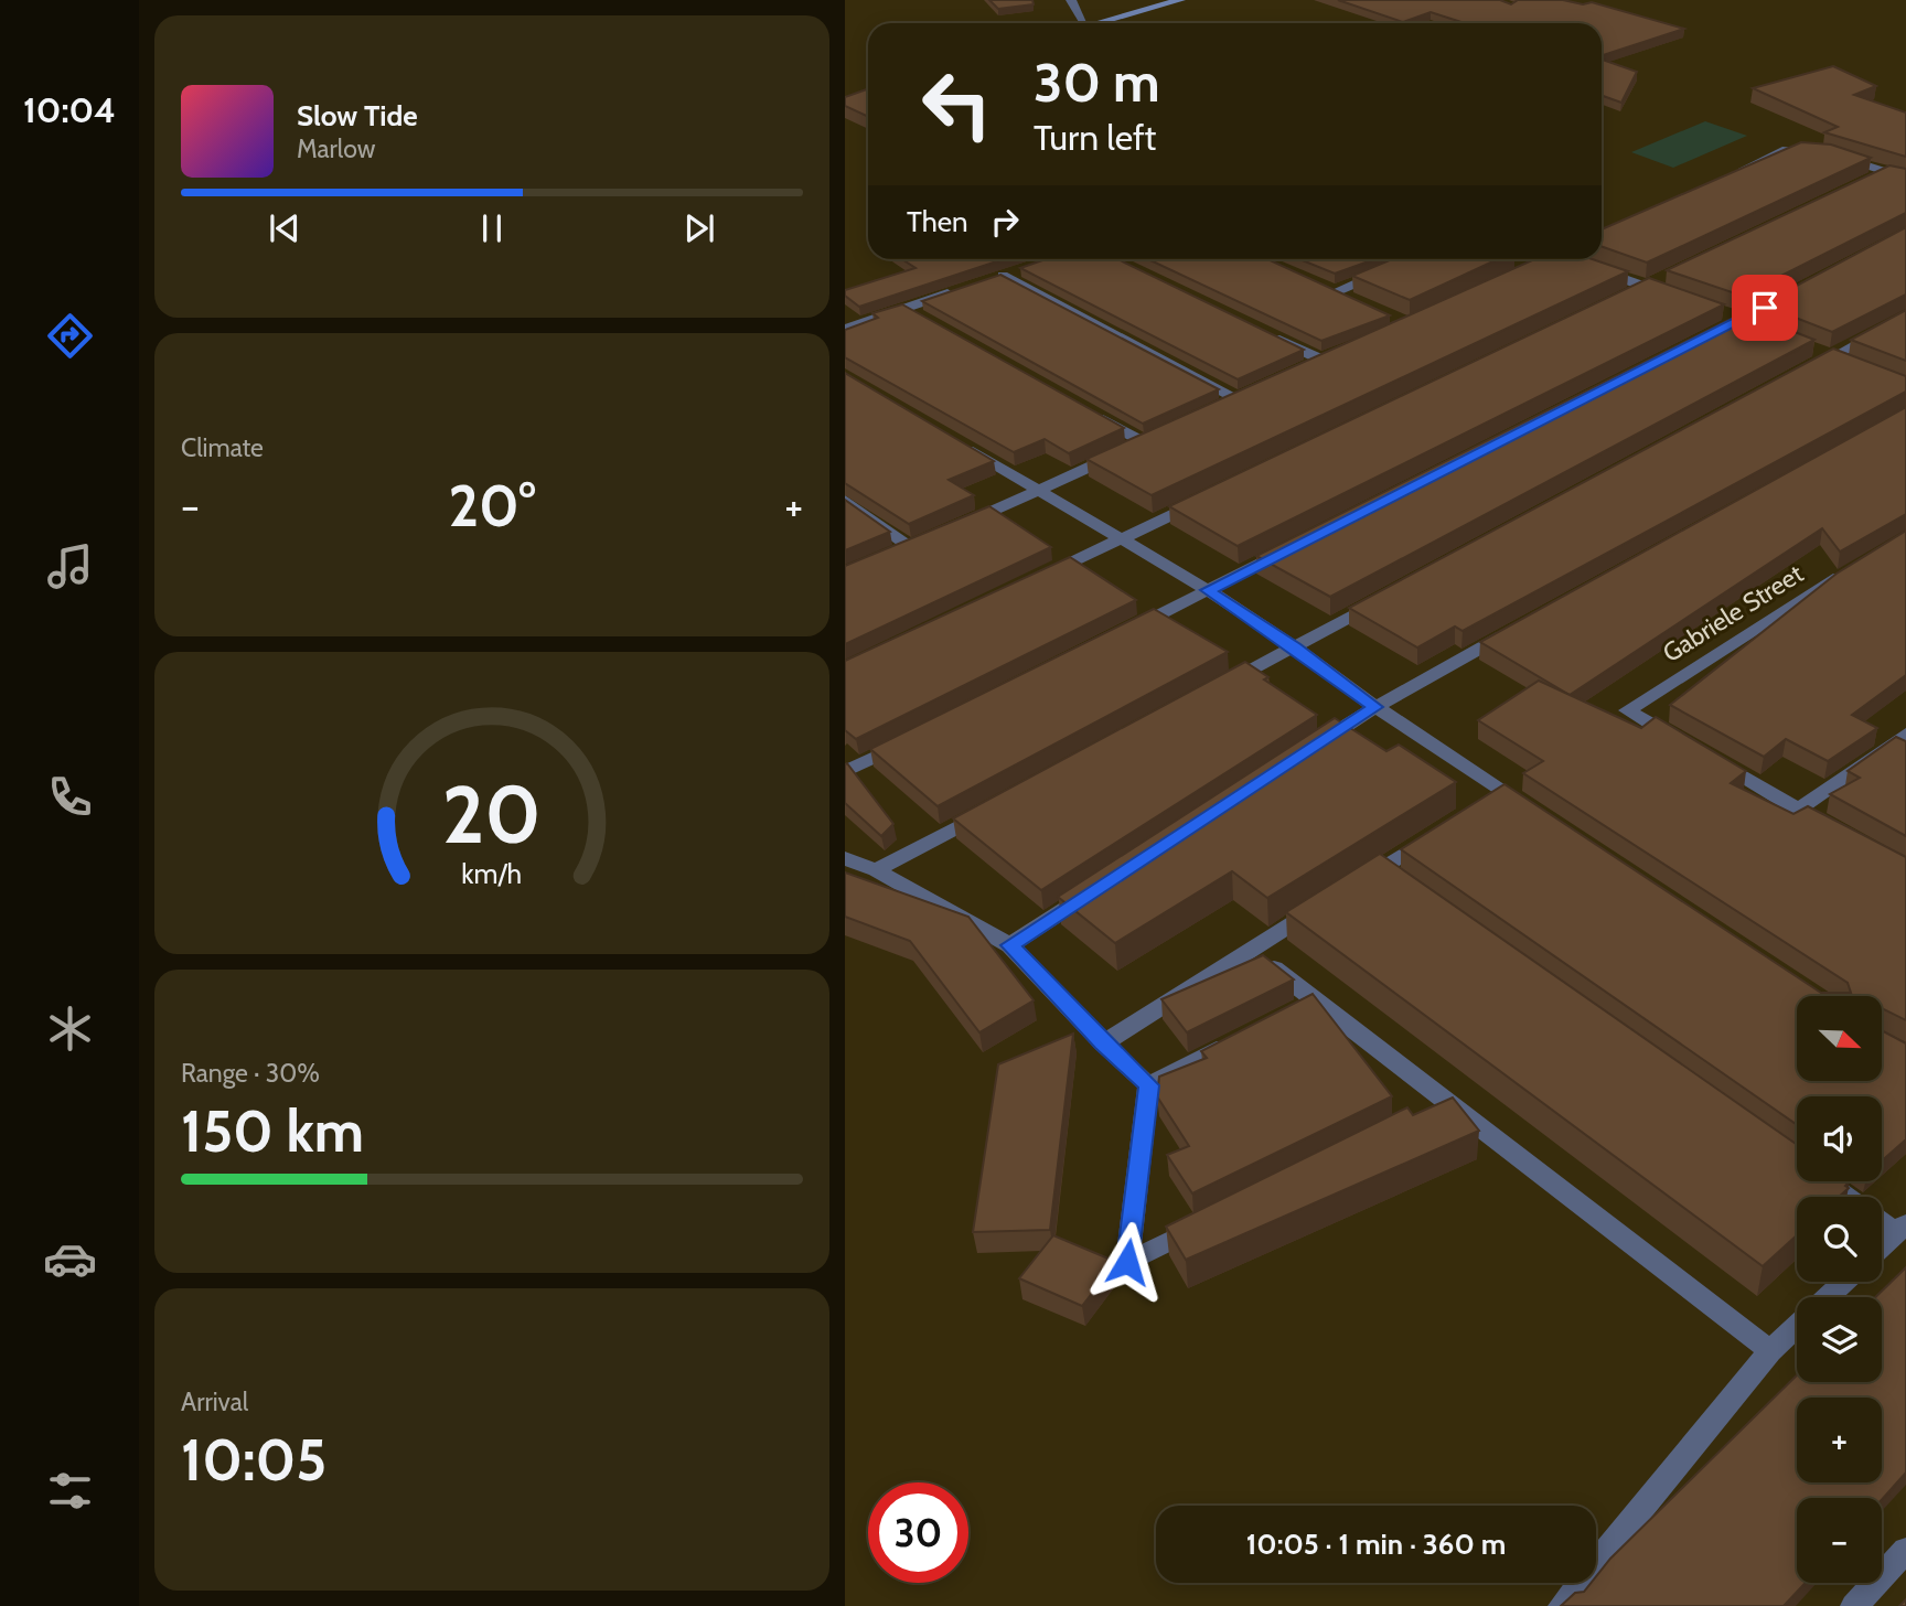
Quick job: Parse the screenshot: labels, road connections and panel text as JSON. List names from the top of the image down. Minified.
{"streets":{"street":["Gabriele Street"]},"north":"bottom right","page":{"tabs":"10:04","turn":["30 m","Turn left"],"song":["Slow Tide","Marlow"],"then":"Then","tile":["Climate",["Range · 30%","150 km"],["Arrival","10:05"]],"heat":["−","20°","+"],"map_buttons":["+","−"],"limit":"30","trip":"10:05 · 1 min · 360 m","gauge":["20","km/h"]}}
